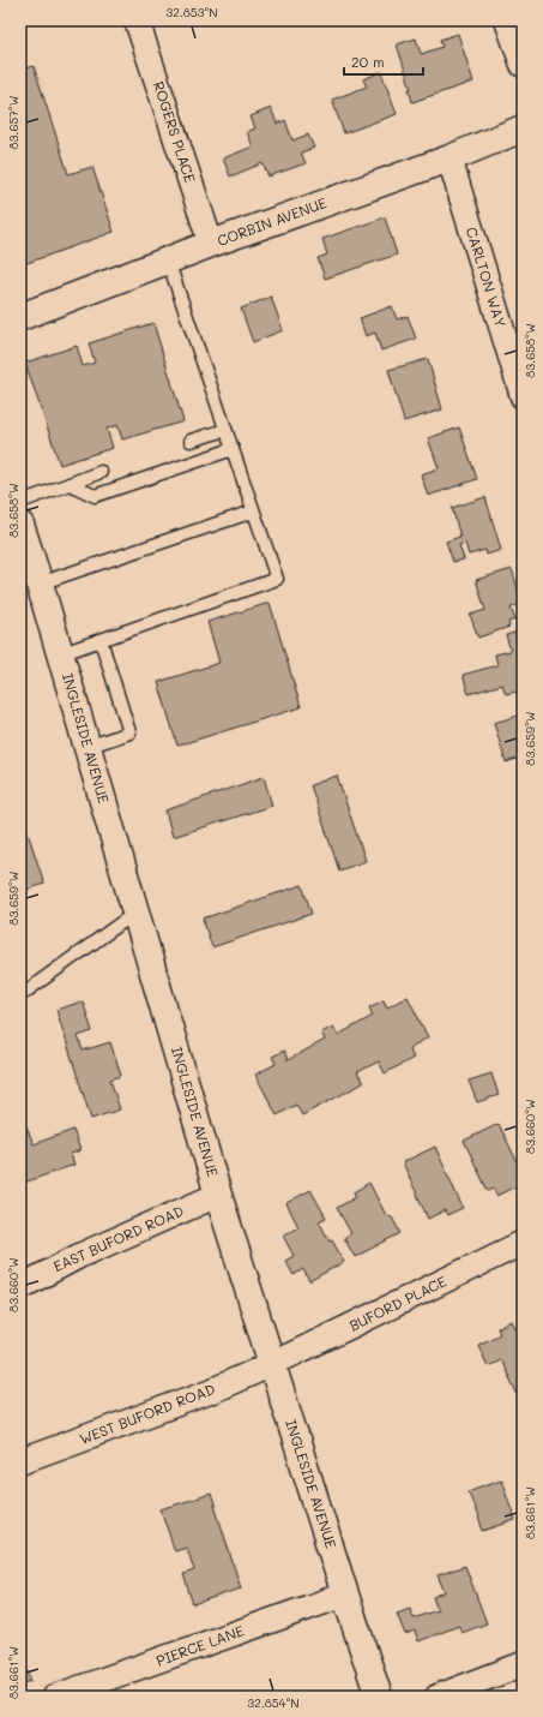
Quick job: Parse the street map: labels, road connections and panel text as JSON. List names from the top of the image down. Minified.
{"streets":{"street":["ROGERS PLACE","CORBIN AVENUE","CARLTON WAY","INGLESIDE AVENUE","EAST BUFORD ROAD","BUFORD PLACE","WEST BUFORD ROAD","PIERCE LANE"]},"crossings":[["ROGERS PLACE","CORBIN AVENUE"],["CORBIN AVENUE","CARLTON WAY"],["INGLESIDE AVENUE","EAST BUFORD ROAD"],["INGLESIDE AVENUE","BUFORD PLACE"],["INGLESIDE AVENUE","WEST BUFORD ROAD"],["INGLESIDE AVENUE","PIERCE LANE"],["BUFORD PLACE","WEST BUFORD ROAD"]],"scale_bar":"20 m","coordinates":["32.853°N","83.657°W","83.658°W","83.659°W","83.660°W","83.661°W","32.854°N"]}
